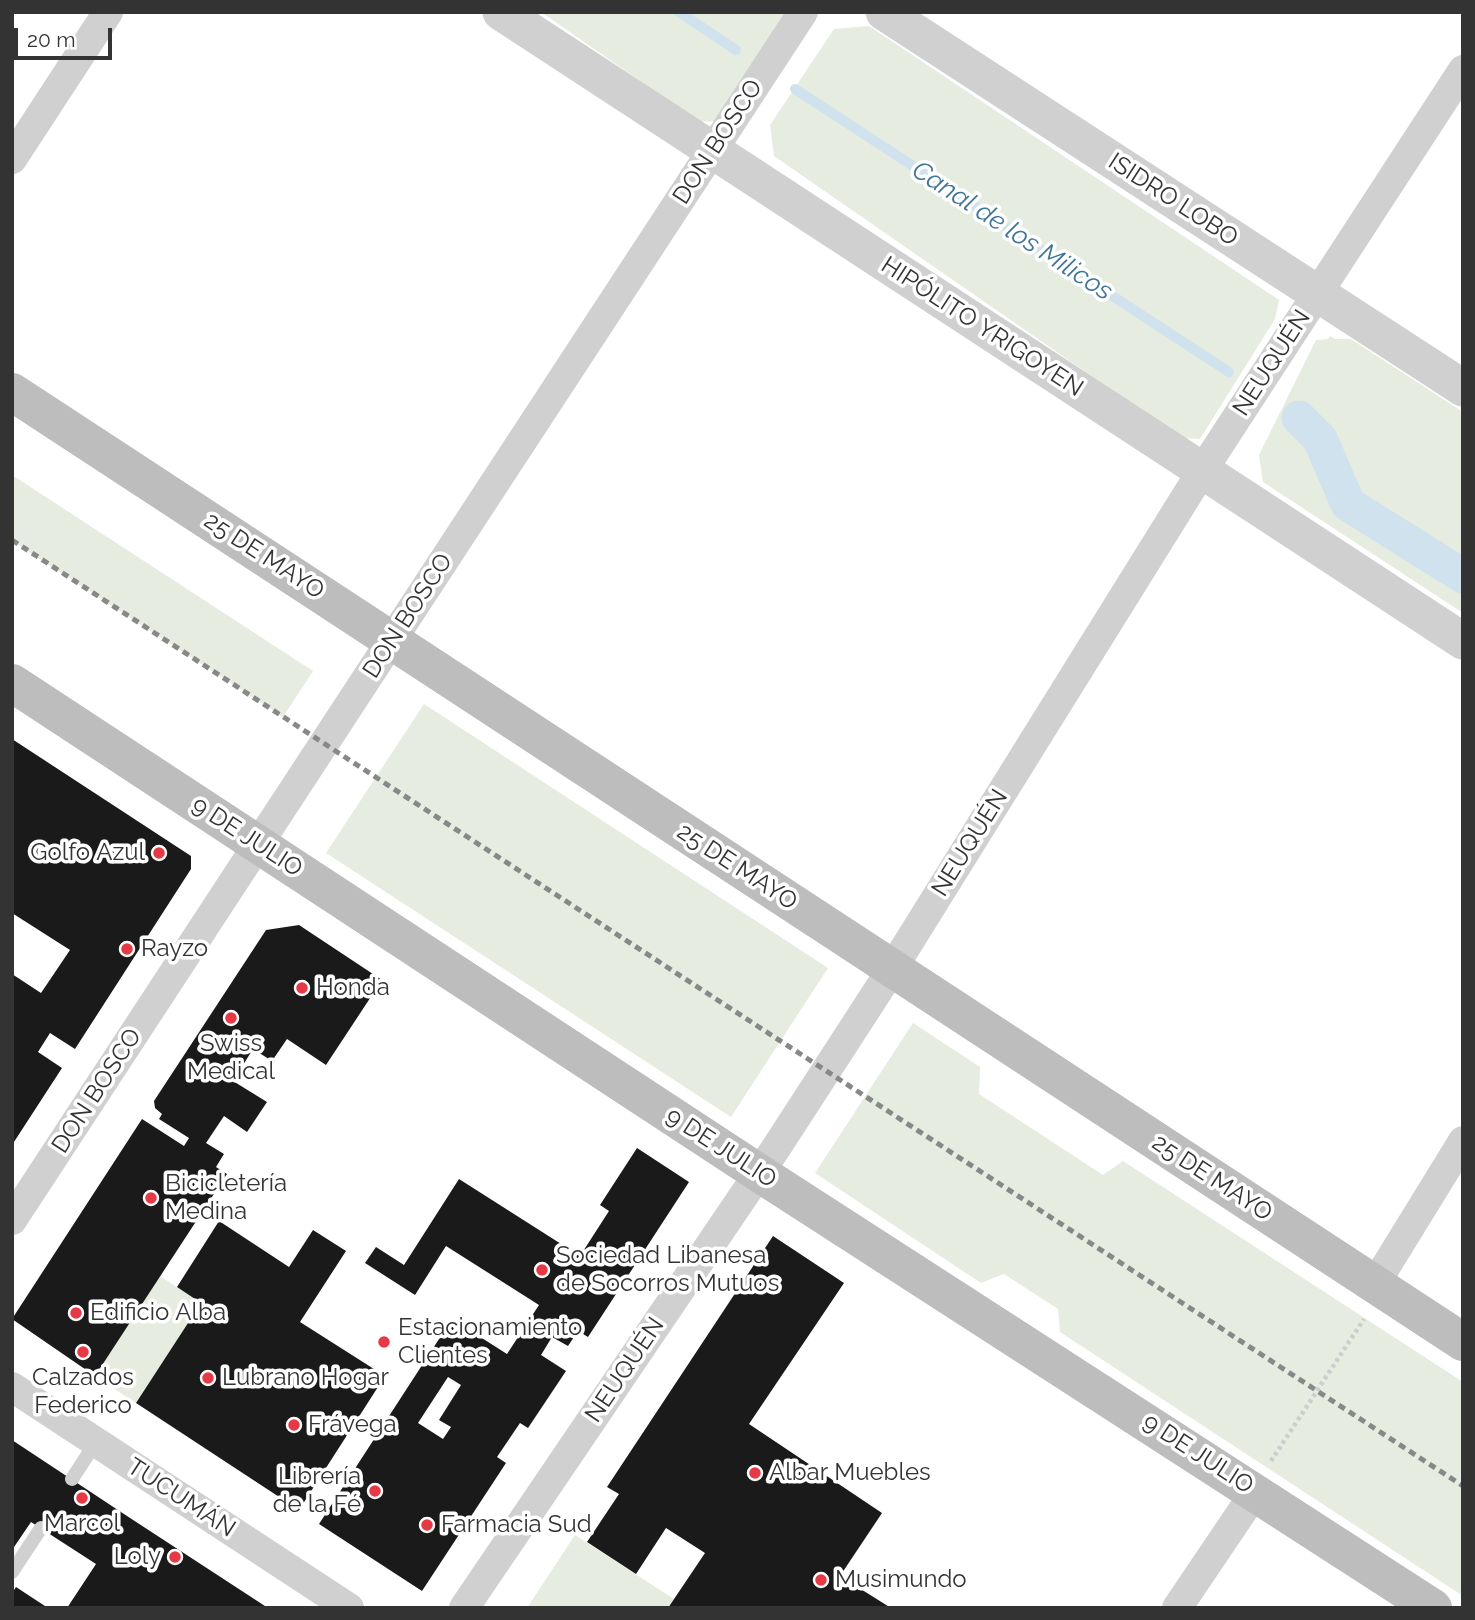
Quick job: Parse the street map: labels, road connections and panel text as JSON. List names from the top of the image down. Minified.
{"streets":{"main road":["25 DE MAYO","9 DE JULIO"],"street":["DON BOSCO","ISIDRO LOBO","HIPÓLITO YRIGOYEN","NEUQUÉN","TUCUMÁN"]},"crossings":[["DON BOSCO","HIPÓLITO YRIGOYEN"],["DON BOSCO","25 DE MAYO"],["DON BOSCO","9 DE JULIO"],["ISIDRO LOBO","NEUQUÉN"],["HIPÓLITO YRIGOYEN","NEUQUÉN"],["NEUQUÉN","25 DE MAYO"],["NEUQUÉN","9 DE JULIO"]],"water":["Canal de los Milicos"],"places":["Golfo Azul","Rayzo","Honda","Swiss Medical","Bicicletería Medina","Sociedad Libanesa de Socorros Mutuos","Edificio Alba","Estacionamiento Clientes","Calzados Federico","Lubrano Hogar","Frávega","Albar Muebles","Librería de la Fé","Marcol","Farmacia Sud","Loly","Musimundo"],"scale_bar":"20 m"}
